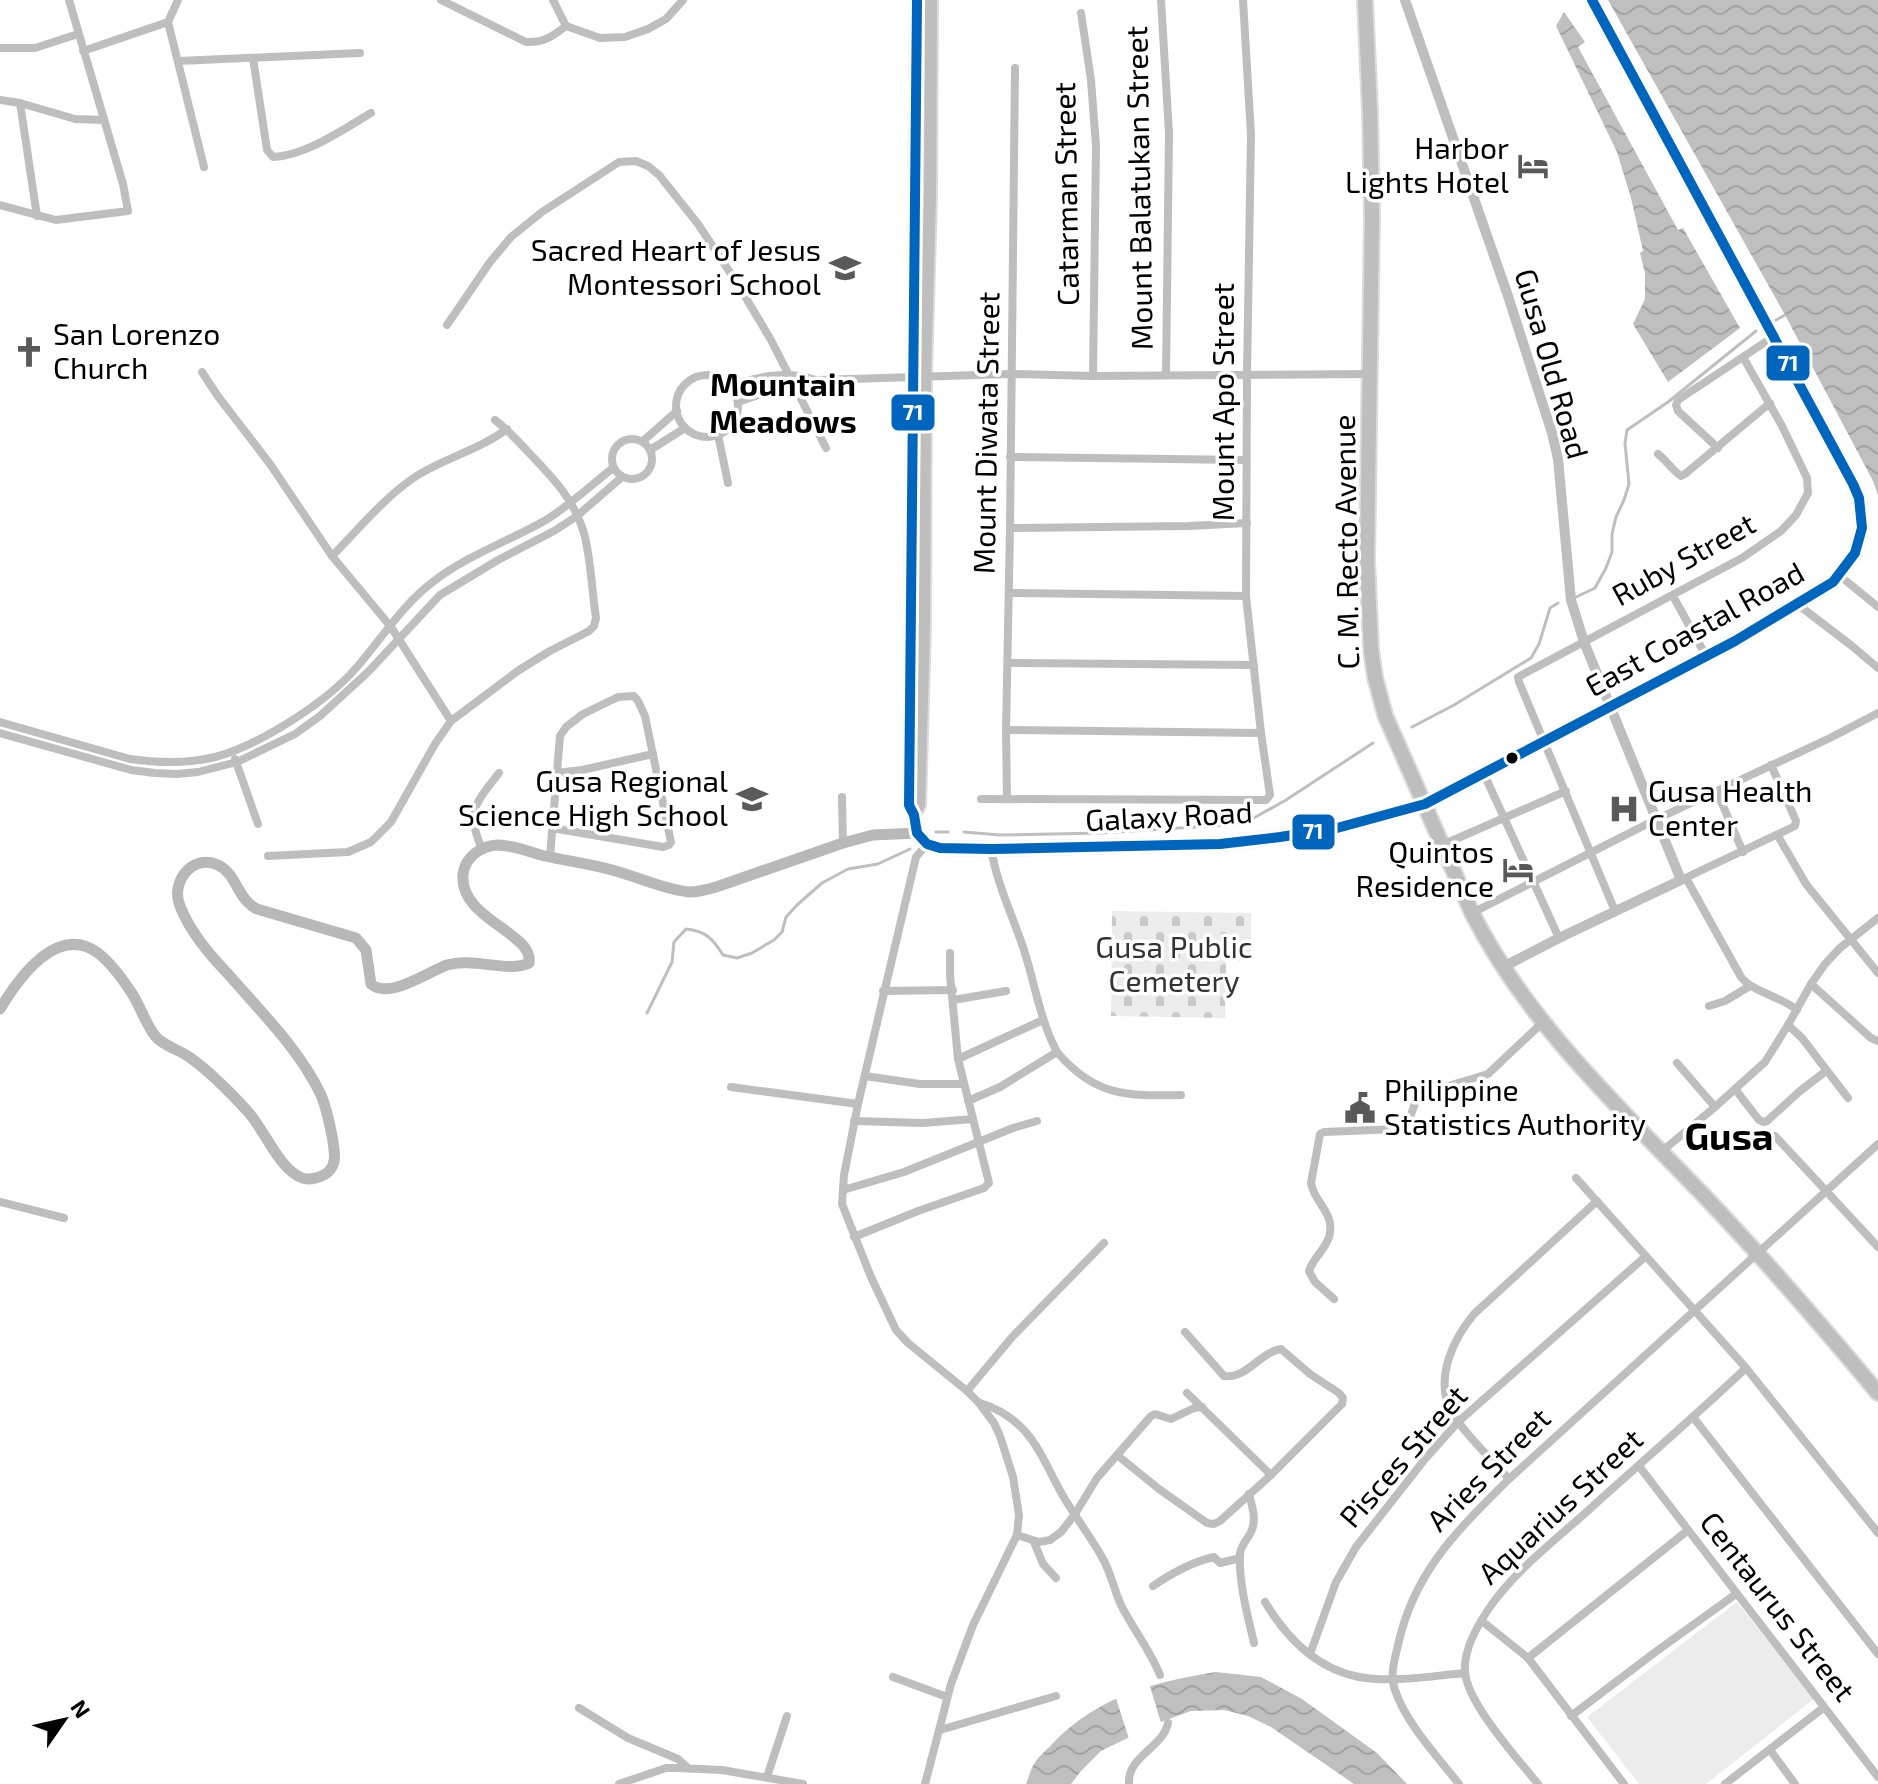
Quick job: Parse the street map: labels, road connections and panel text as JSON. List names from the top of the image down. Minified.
{"streets":{"highway":["C. M. Recto Avenue"],"main road":["East Coastal Road","Galaxy Road"],"street":["Mount Balatukan Street","Catarman Street","Gusa Old Road","Mount Apo Street","Mount Diwata Street","Ruby Street","Pisces Street","Aries Street","Aquarius Street","Centaurus Street"]},"crossings":[["Gusa Old Road","Ruby Street"],["Gusa Old Road","East Coastal Road"],["Mount Apo Street","Mount Diwata Street"],["C. M. Recto Avenue","East Coastal Road"],["C. M. Recto Avenue","Galaxy Road"],["C. M. Recto Avenue","Aries Street"],["Ruby Street","East Coastal Road"],["East Coastal Road","Galaxy Road"],["Aquarius Street","Centaurus Street"]],"districts":["Mountain Meadows","Gusa"],"parks":["Gusa Public Cemetery"],"places":{"hotel":["Harbor Lights Hotel","Quintos Residence"],"school or university":["Sacred Heart of Jesus Montessori School","Gusa Regional Science High School"],"church":["San Lorenzo Church"],"hospital":["Gusa Health Center"],"public building":["Philippine Statistics Authority"]},"lines":["transit line 71"],"north":"top right"}
